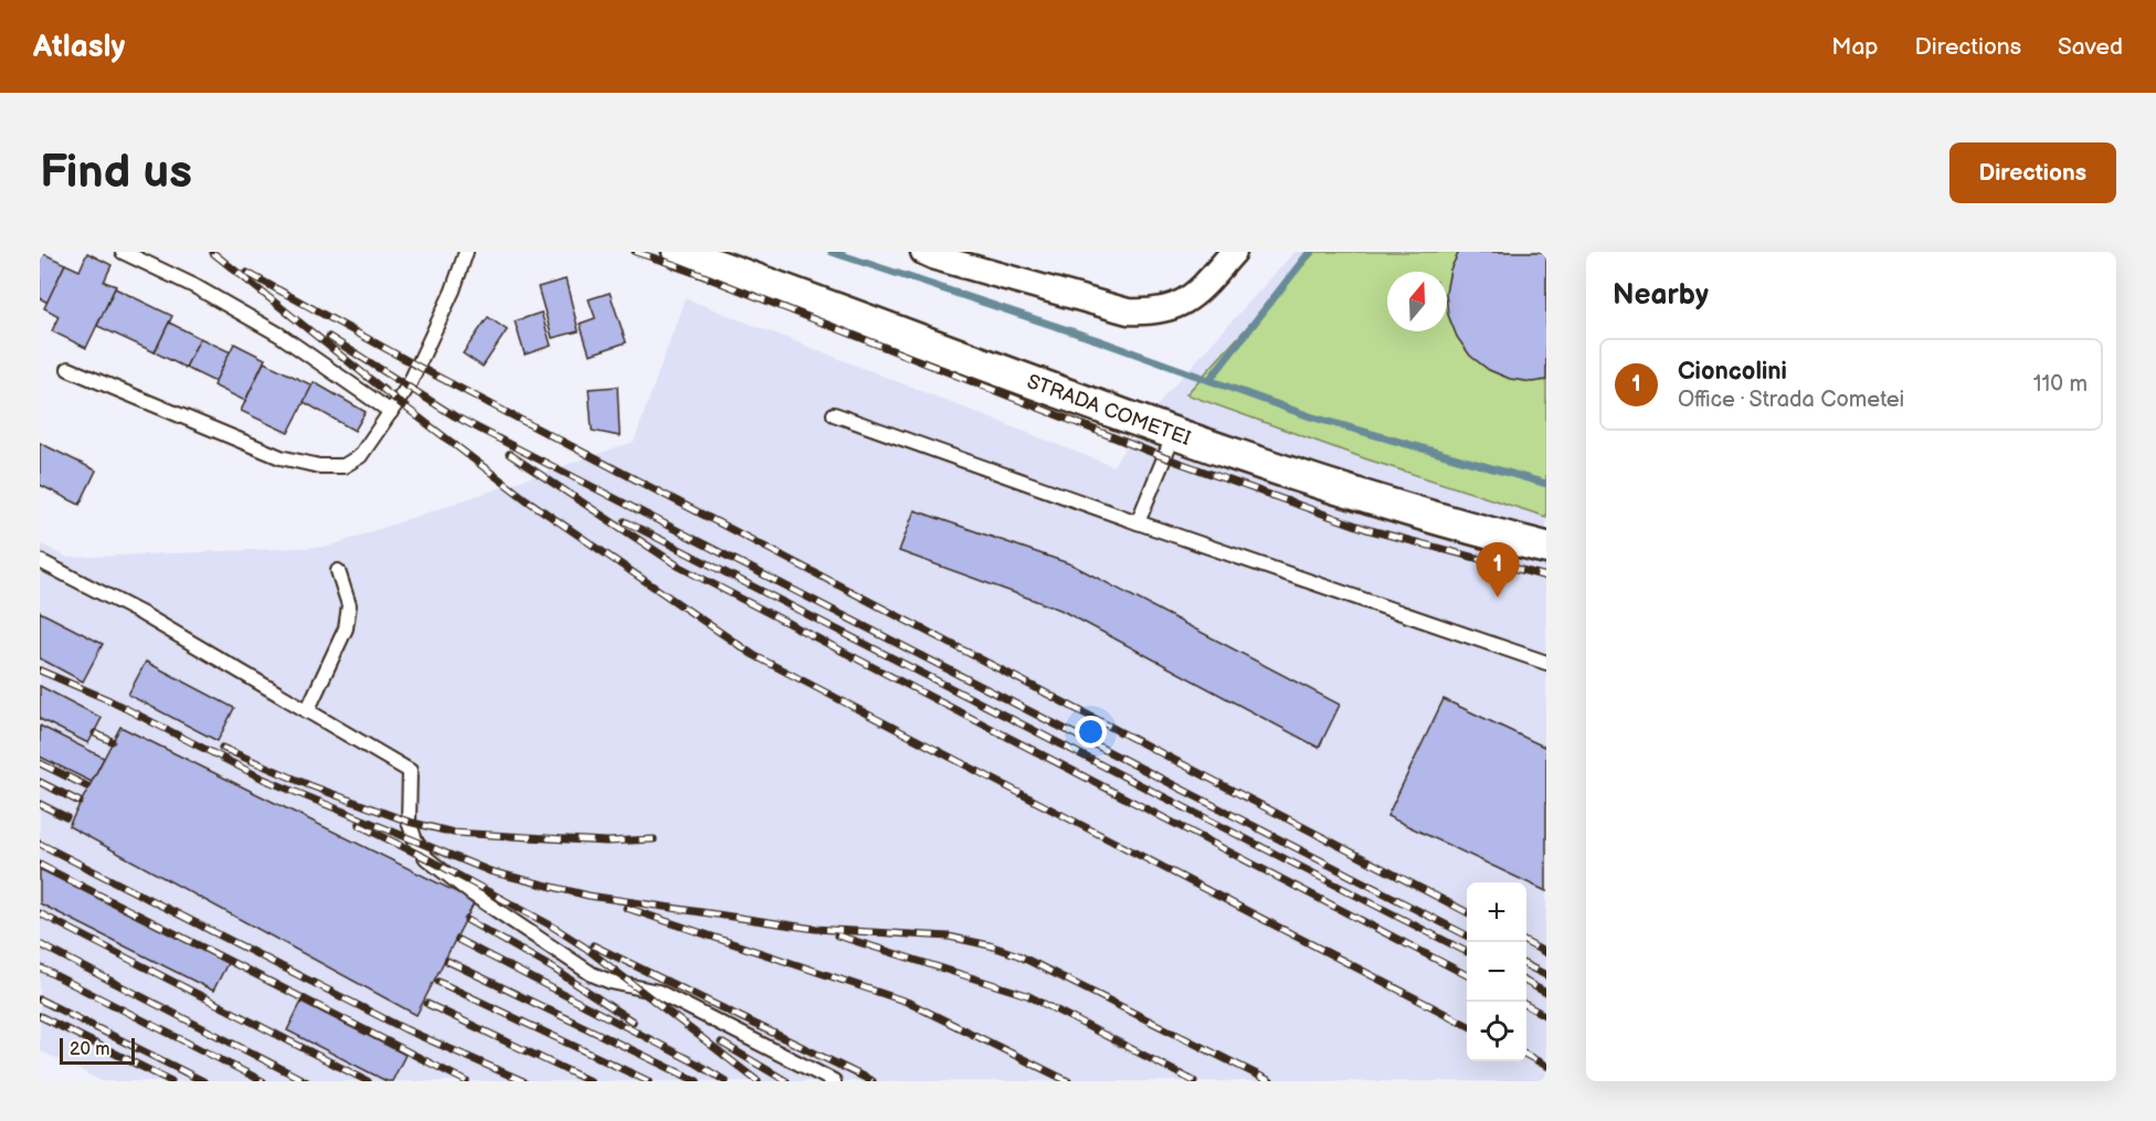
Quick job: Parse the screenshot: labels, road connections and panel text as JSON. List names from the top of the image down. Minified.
{"streets":{"street":["STRADA COMETEI"]},"scale_bar":"20 m","north":"top","page":{"header":"Atlasly","nav":["Map","Directions","Saved"],"buttons":"Directions","title":"Find us","heading":"Nearby","list":[{"mark":"1","name":"Cioncolini","note":"Office · Strada Cometei","value":"110 m"}],"pins":"1","map_buttons":["+","−"],"scale":"20 m"}}
